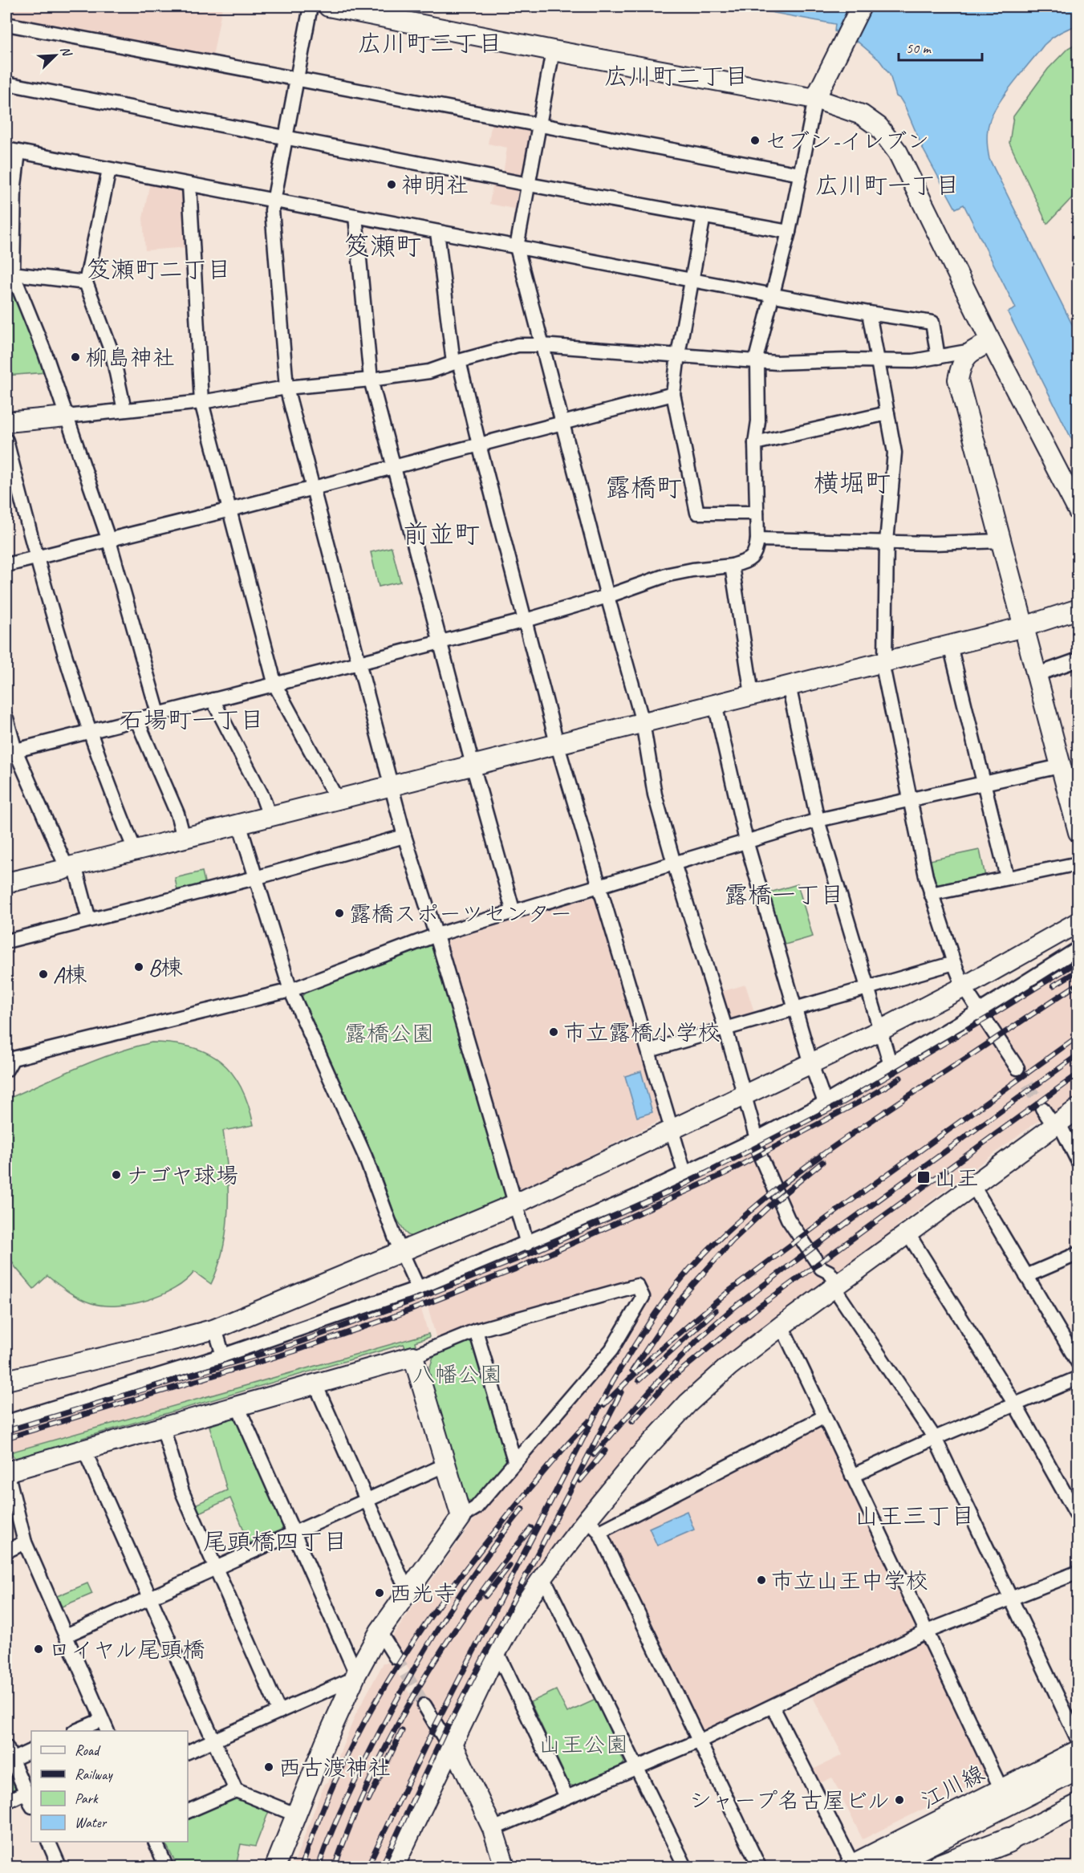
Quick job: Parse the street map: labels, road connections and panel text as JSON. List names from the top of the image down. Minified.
{"streets":{"main road":["江川線"]},"districts":["広川町三丁目","広川町二丁目","広川町一丁目","笈瀬町","笈瀬町二丁目","横堀町","露橋町","前並町","石場町一丁目","露橋一丁目","山王三丁目","尾頭橋四丁目"],"parks":["露橋公園","八幡公園","山王公園"],"places":{"other":["セブン-イレブン","神明社","柳島神社","露橋スポーツセンター","B棟","A棟","市立露橋小学校","ナゴヤ球場","市立山王中学校","西光寺","ロイヤル尾頭橋","西古渡神社","シャープ名古屋ビル"],"transit":["山王"]},"legend":["Road","Railway","Park","Water"],"scale_bar":"50 m","north":"top right"}
